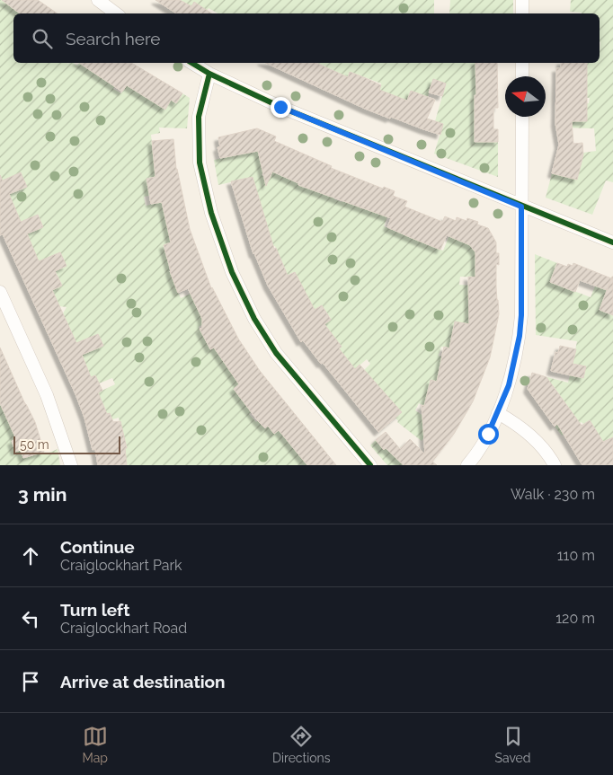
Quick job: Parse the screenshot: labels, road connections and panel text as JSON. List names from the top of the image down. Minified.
{"scale_bar":"50 m","north":"left","page":{"search":"Search here","scale":"50 m","heading":["3 min","Walk · 230 m"],"list":[["Continue","Craiglockhart Park","110 m"],["Turn left","Craiglockhart Road","120 m"],"Arrive at destination"],"nav":["Map","Directions","Saved"]}}
